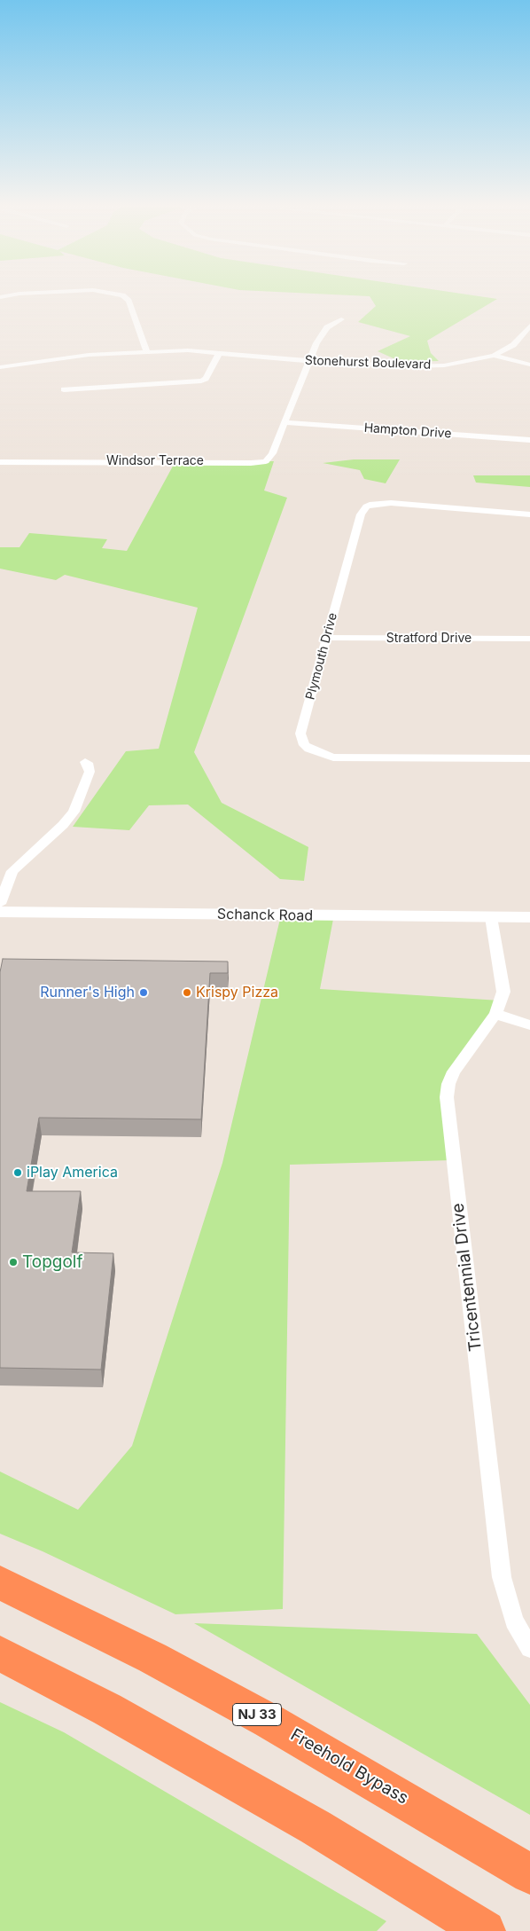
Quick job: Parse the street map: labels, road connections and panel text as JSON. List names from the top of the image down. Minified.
{"streets":{"highway":["NJ 33","Freehold Bypass"],"street":["Stonehurst Boulevard","Hampton Drive","Windsor Terrace","Stratford Drive","Plymouth Drive","Schanck Road","Tricentennial Drive"]},"crossings":[["Stonehurst Boulevard","Windsor Terrace"],["Hampton Drive","Windsor Terrace"],["Stratford Drive","Plymouth Drive"],["Schanck Road","Tricentennial Drive"]],"places":["Runner's High","Krispy Pizza","iPlay America","Topgolf"]}
